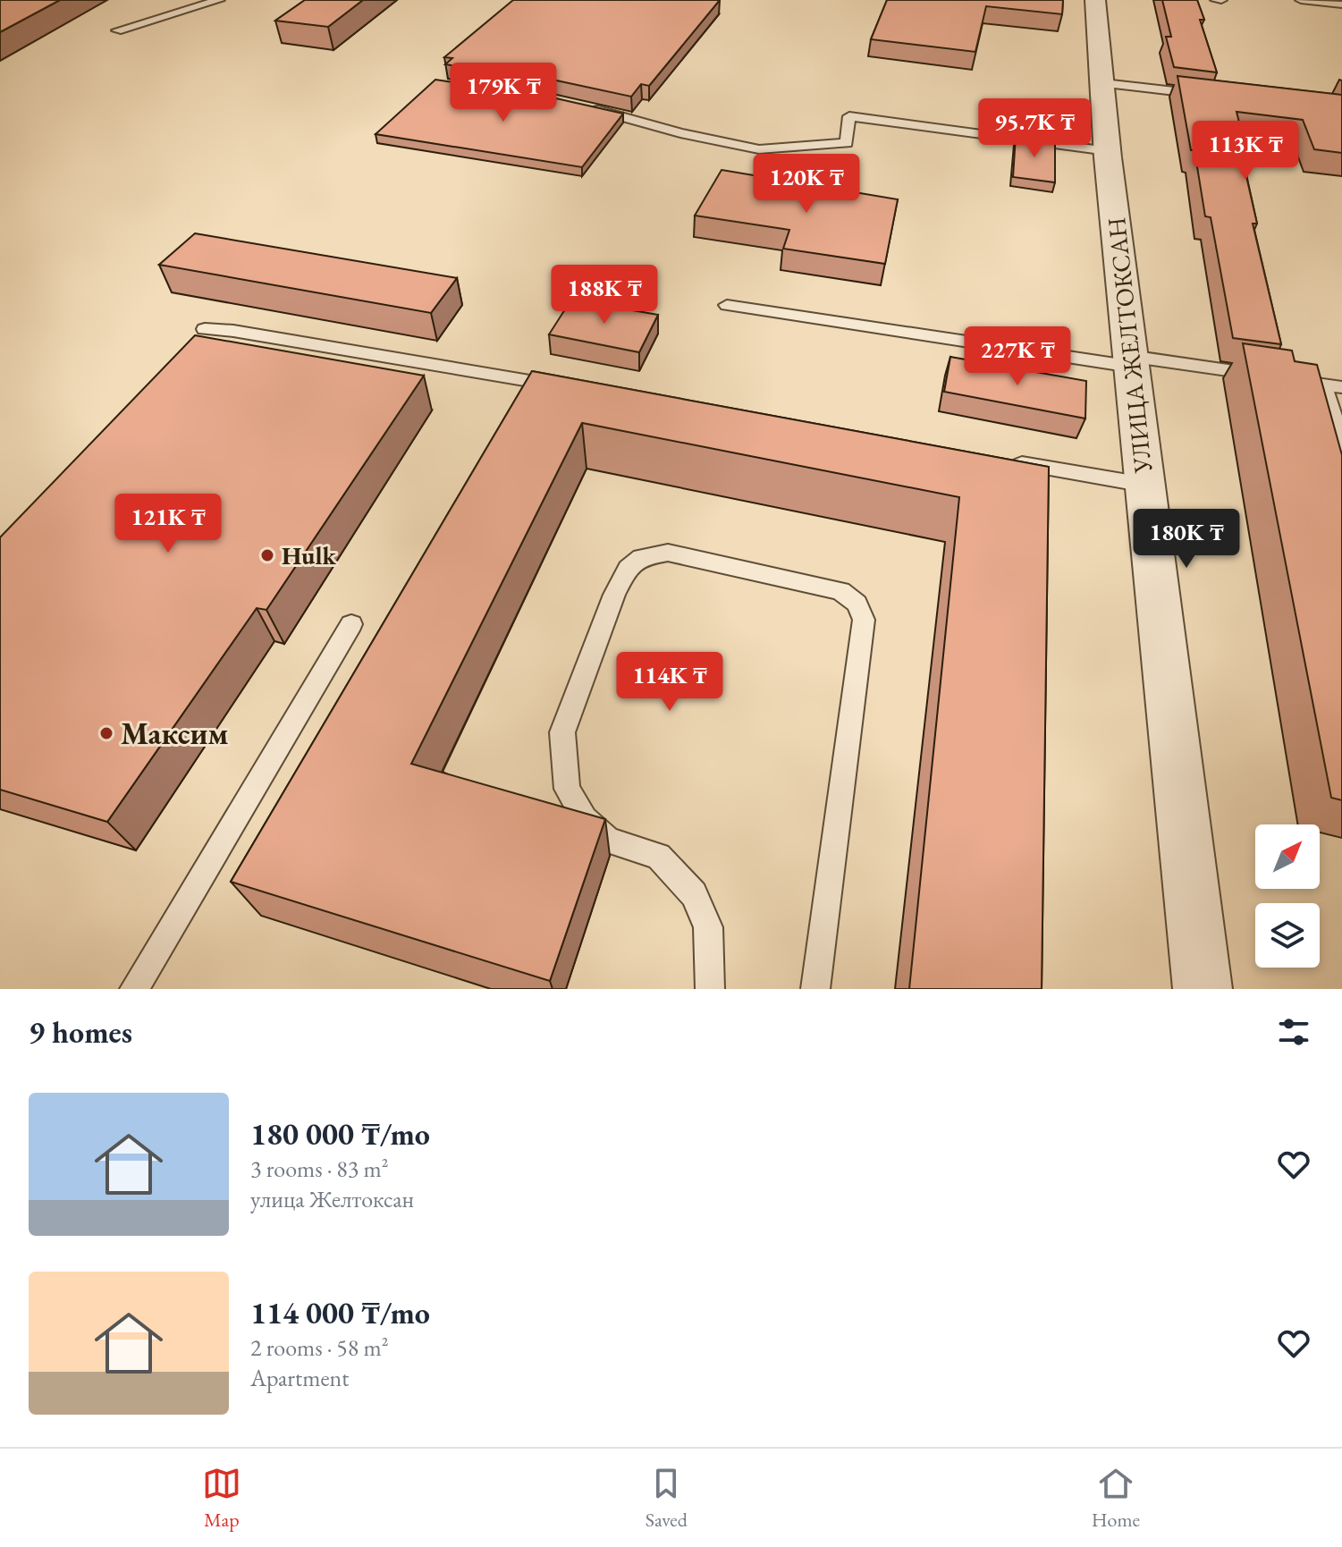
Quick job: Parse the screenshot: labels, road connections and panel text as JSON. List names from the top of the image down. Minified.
{"streets":{"street":["УЛИЦА ЖЕЛТОКСАН"]},"places":["Hulk","Максим"],"north":"top right","page":{"price":["179K ₸","95.7K ₸","113K ₸","120K ₸","188K ₸","227K ₸","121K ₸","180K ₸","114K ₸"],"heading":"9 homes","list":[{"name":"180 000 ₸/mo","note":"3 rooms · 83 m² · улица Желтоксан"},{"name":"114 000 ₸/mo","note":"2 rooms · 58 m² · Apartment"}],"tabs":["Map","Saved","Home"]}}
